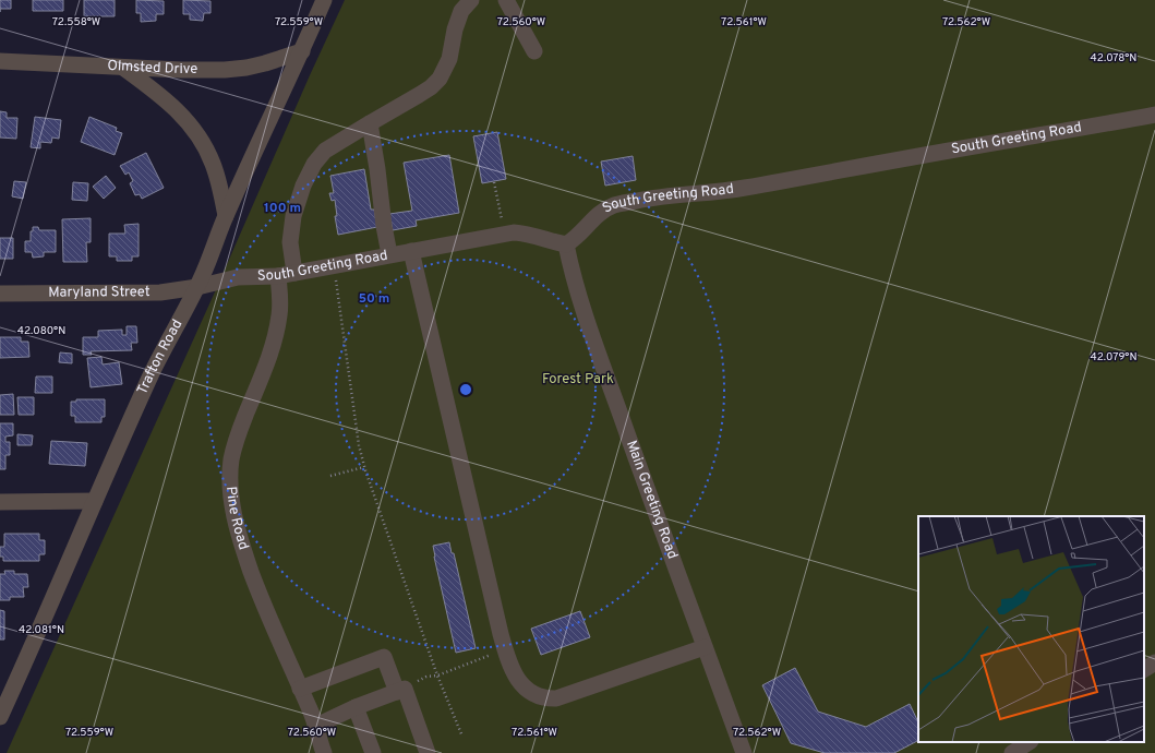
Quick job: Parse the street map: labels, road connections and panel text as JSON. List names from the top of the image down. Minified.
{"streets":{"street":["Olmsted Drive","South Greeting Road","Maryland Street","Trafton Road","Main Greeting Road","Pine Road"]},"crossings":[["Olmsted Drive","Trafton Road"],["South Greeting Road","Maryland Street"],["South Greeting Road","Trafton Road"],["South Greeting Road","Main Greeting Road"],["South Greeting Road","Pine Road"],["Maryland Street","Trafton Road"]],"parks":["Forest Park"],"coordinates":["72.558°W","72.559°W","72.560°W","72.561°W","72.562°W","42.078°N","42.080°N","42.079°N","42.081°N"],"rings":["100 m","50 m"]}
